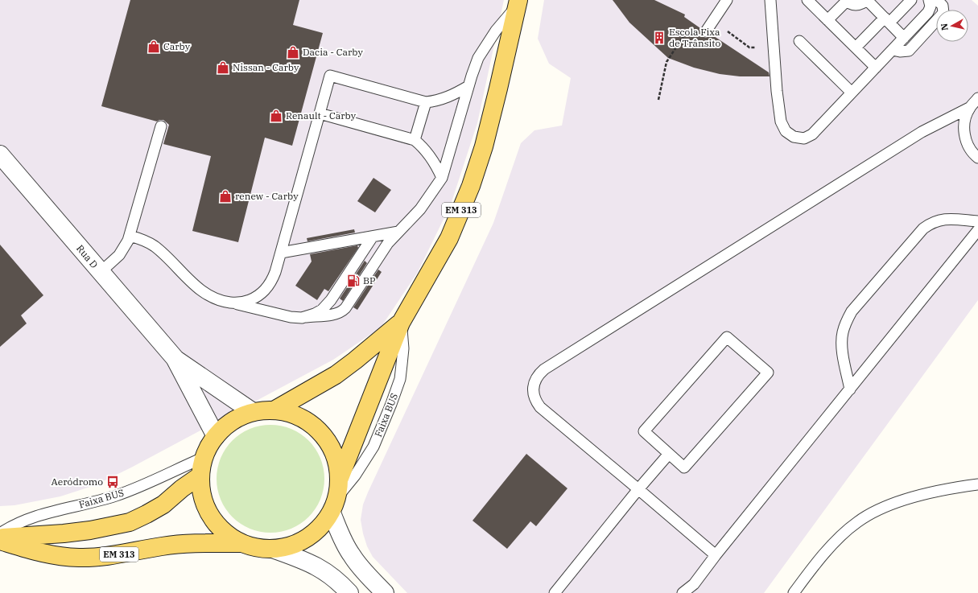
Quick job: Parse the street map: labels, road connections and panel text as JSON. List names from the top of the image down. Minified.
{"streets":{"main road":["EM 313"],"street":["Rua D"],"lane":["Faixa BUS"]},"crossings":[["EM 313","Faixa BUS"]],"places":{"building":["Escola Fixa de Trânsito"],"shop":["Carby","Dacia - Carby","Nissan - Carby","Renault - Carby","renew - Carby"],"fuel station":["BP"],"bus stop":["Aeródromo"]},"north":"left"}
